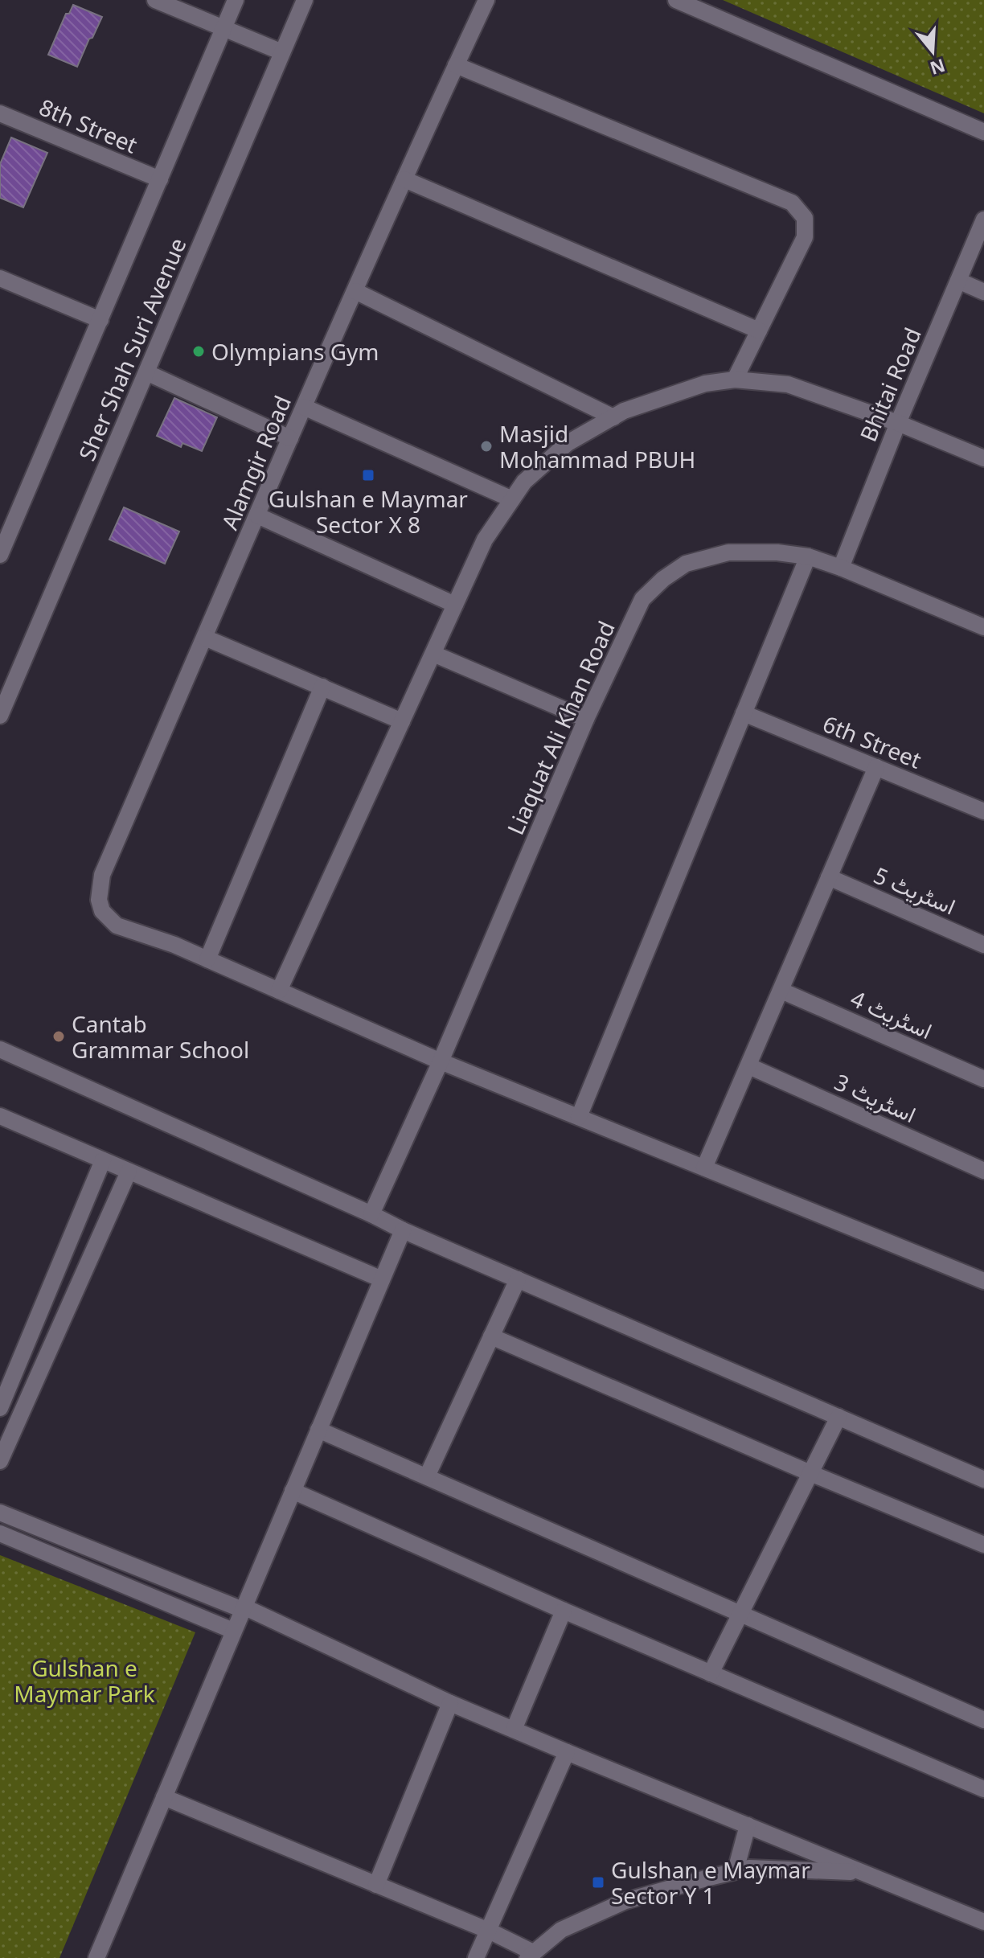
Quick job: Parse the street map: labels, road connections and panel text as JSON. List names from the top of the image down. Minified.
{"streets":{"street":["8th Street","Sher Shah Suri Avenue","Bhitai Road","Alamgir Road","Liaquat Ali Khan Road","6th Street","اسٹریٹ 5","اسٹریٹ 4","اسٹریٹ 3"]},"crossings":[["8th Street","Sher Shah Suri Avenue"],["Bhitai Road","Liaquat Ali Khan Road"]],"parks":["Gulshan e Maymar Park"],"places":{"other":["Olympians Gym","Masjid Mohammad PBUH","Cantab Grammar School"],"transit":["Gulshan e Maymar Sector X 8","Gulshan e Maymar Sector Y 1"]},"north":"bottom"}
